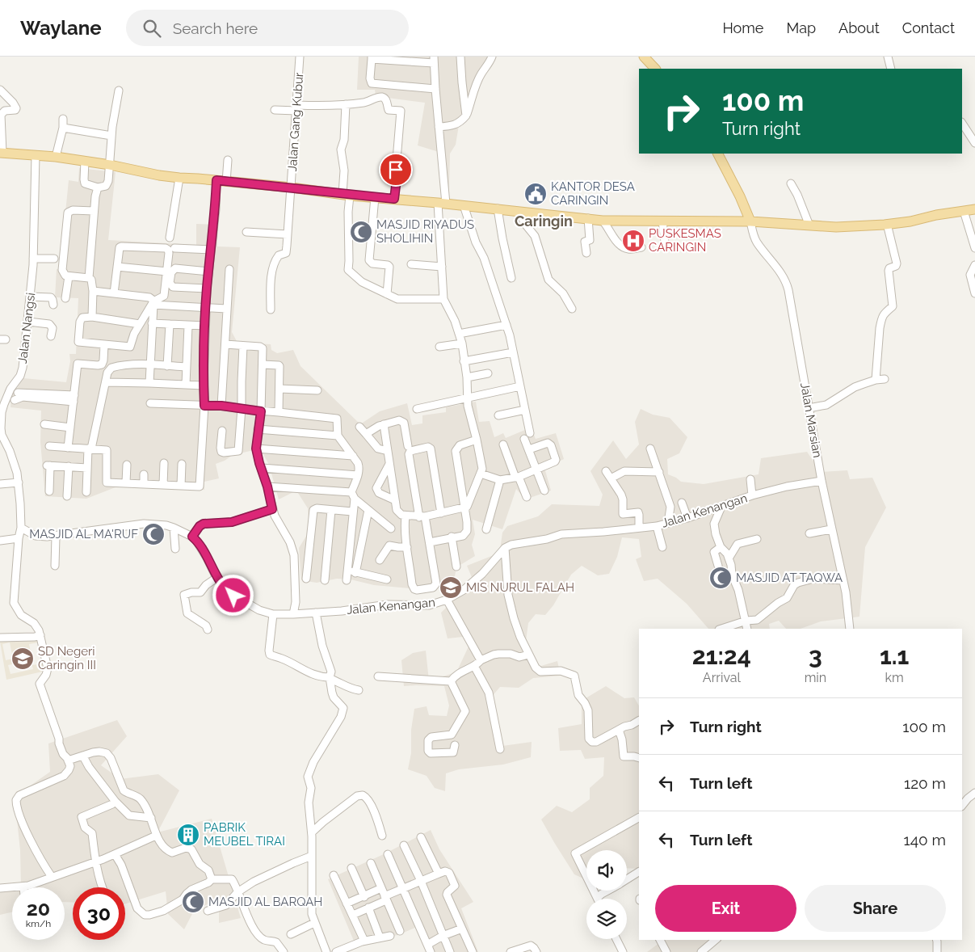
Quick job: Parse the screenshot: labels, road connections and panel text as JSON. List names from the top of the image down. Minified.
{"streets":{"street":["Jalan Gang Kubur","Jalan Nangsi","Jalan Marsian","Jalan Kenangan"]},"crossings":[["Jalan Nangsi","Jalan Kenangan"],["Jalan Marsian","Jalan Kenangan"]],"districts":["Caringin"],"places":{"public building":["KANTOR DESA CARINGIN"],"mosque":["MASJID RIYADUS SHOLIHIN","MASJID AL MA'RUF","MASJID AT TAQWA","MASJID AL BARQAH"],"hospital":["PUSKESMAS CARINGIN"],"school or university":["MIS NURUL FALAH","SD Negeri Caringin III"],"building":["PABRIK MEUBEL TIRAI"]},"page":{"header":"Waylane","search":"Search here","nav":["Home","Map","About","Contact"],"turn":["100 m","Turn right"],"eta":["21:24","Arrival","3","min","1.1","km"],"list":[{"name":"Turn right","value":"100 m"},{"name":"Turn left","value":"120 m"},{"name":"Turn left","value":"140 m"}],"buttons":["Exit","Share"],"speed":"20 km/h","limit":"30"}}
